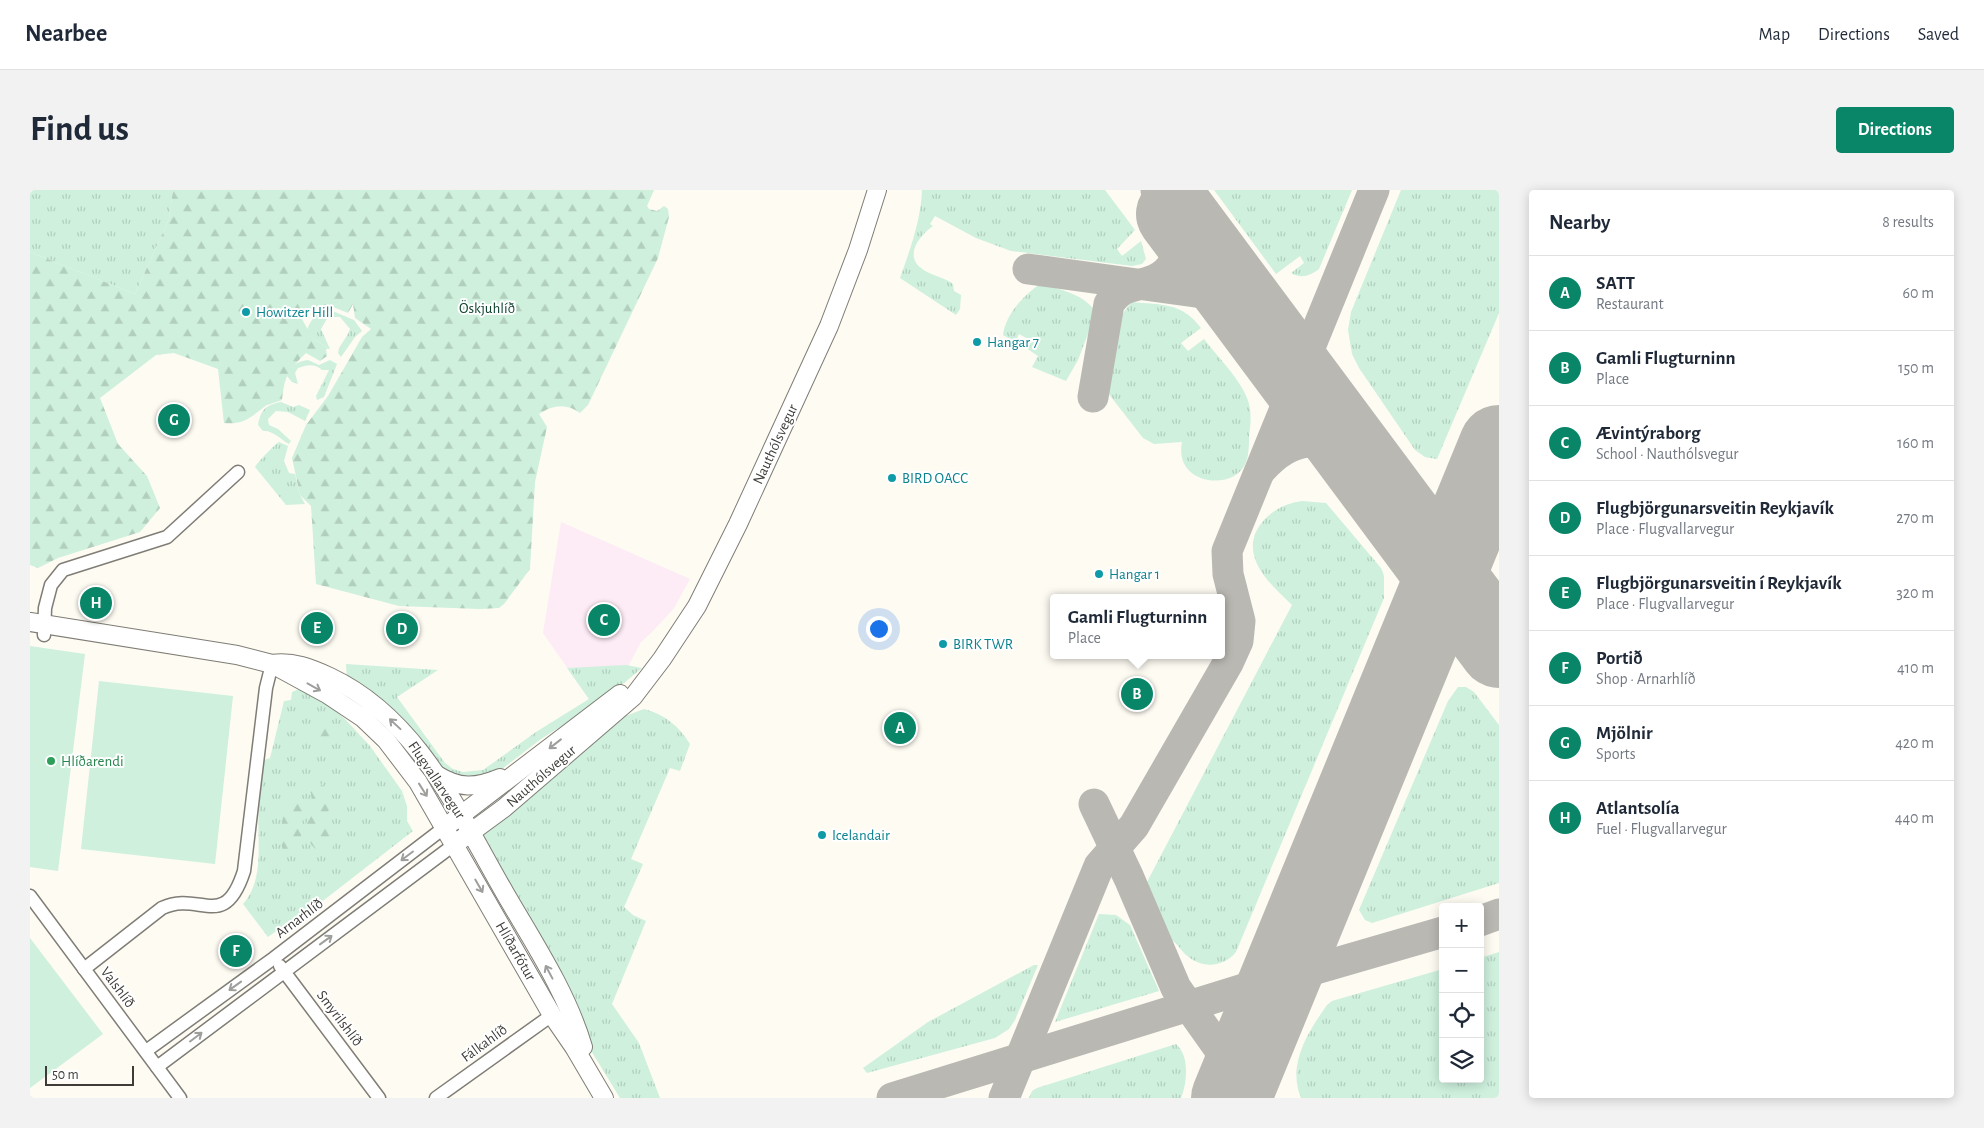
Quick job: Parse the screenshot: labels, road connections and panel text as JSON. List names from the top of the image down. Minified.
{"streets":{"street":["Nauthólsvegur","Flugvallarvegur","Arnarhlíð","Hlíðarfótur","Valshlíð","Smyrilshlíð","Fálkahlíð"]},"crossings":[["Nauthólsvegur","Flugvallarvegur"],["Nauthólsvegur","Arnarhlíð"],["Nauthólsvegur","Hlíðarfótur"],["Flugvallarvegur","Arnarhlíð"],["Flugvallarvegur","Hlíðarfótur"],["Arnarhlíð","Hlíðarfótur"],["Arnarhlíð","Valshlíð"],["Arnarhlíð","Smyrilshlíð"],["Hlíðarfótur","Fálkahlíð"]],"parks":["Öskjuhlíð"],"places":["Howitzer Hill","Hangar 7","BIRD OACC","Hangar 1","BIRK TWR","Hlíðarendi","Icelandair"],"scale_bar":"50 m","page":{"header":"Nearbee","nav":["Map","Directions","Saved"],"buttons":"Directions","title":"Find us","heading":["Nearby","8 results"],"list":[{"mark":"A","name":"SATT","note":"Restaurant","value":"60 m"},{"mark":"B","name":"Gamli Flugturninn","note":"Place","value":"150 m"},{"mark":"C","name":"Ævintýraborg","note":"School · Nauthólsvegur","value":"160 m"},{"mark":"D","name":"Flugbjörgunarsveitin Reykjavík","note":"Place · Flugvallarvegur","value":"270 m"},{"mark":"E","name":"Flugbjörgunarsveitin í Reykjavík","note":"Place · Flugvallarvegur","value":"320 m"},{"mark":"F","name":"Portið","note":"Shop · Arnarhlíð","value":"410 m"},{"mark":"G","name":"Mjölnir","note":"Sports","value":"420 m"},{"mark":"H","name":"Atlantsolía","note":"Fuel · Flugvallarvegur","value":"440 m"}],"pins":["G","H","C","E","D","B","A","F"],"popup":["Gamli Flugturninn","Place"],"map_buttons":["+","−"],"scale":"50 m"}}
